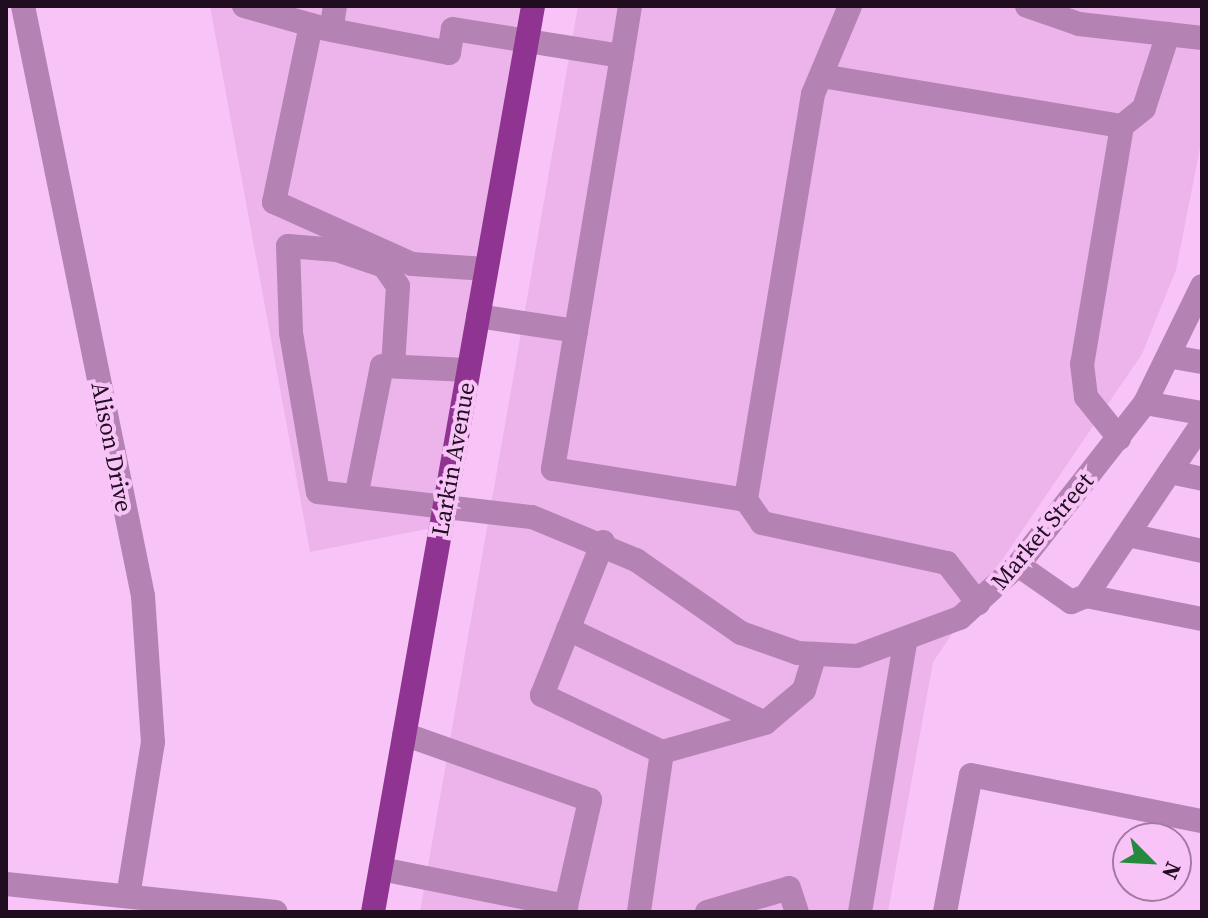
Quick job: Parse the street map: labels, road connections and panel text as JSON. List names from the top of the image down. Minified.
{"streets":{"main road":["Larkin Avenue"],"street":["Alison Drive","Market Street"]},"crossings":[["Larkin Avenue","Market Street"]],"north":"bottom right"}
